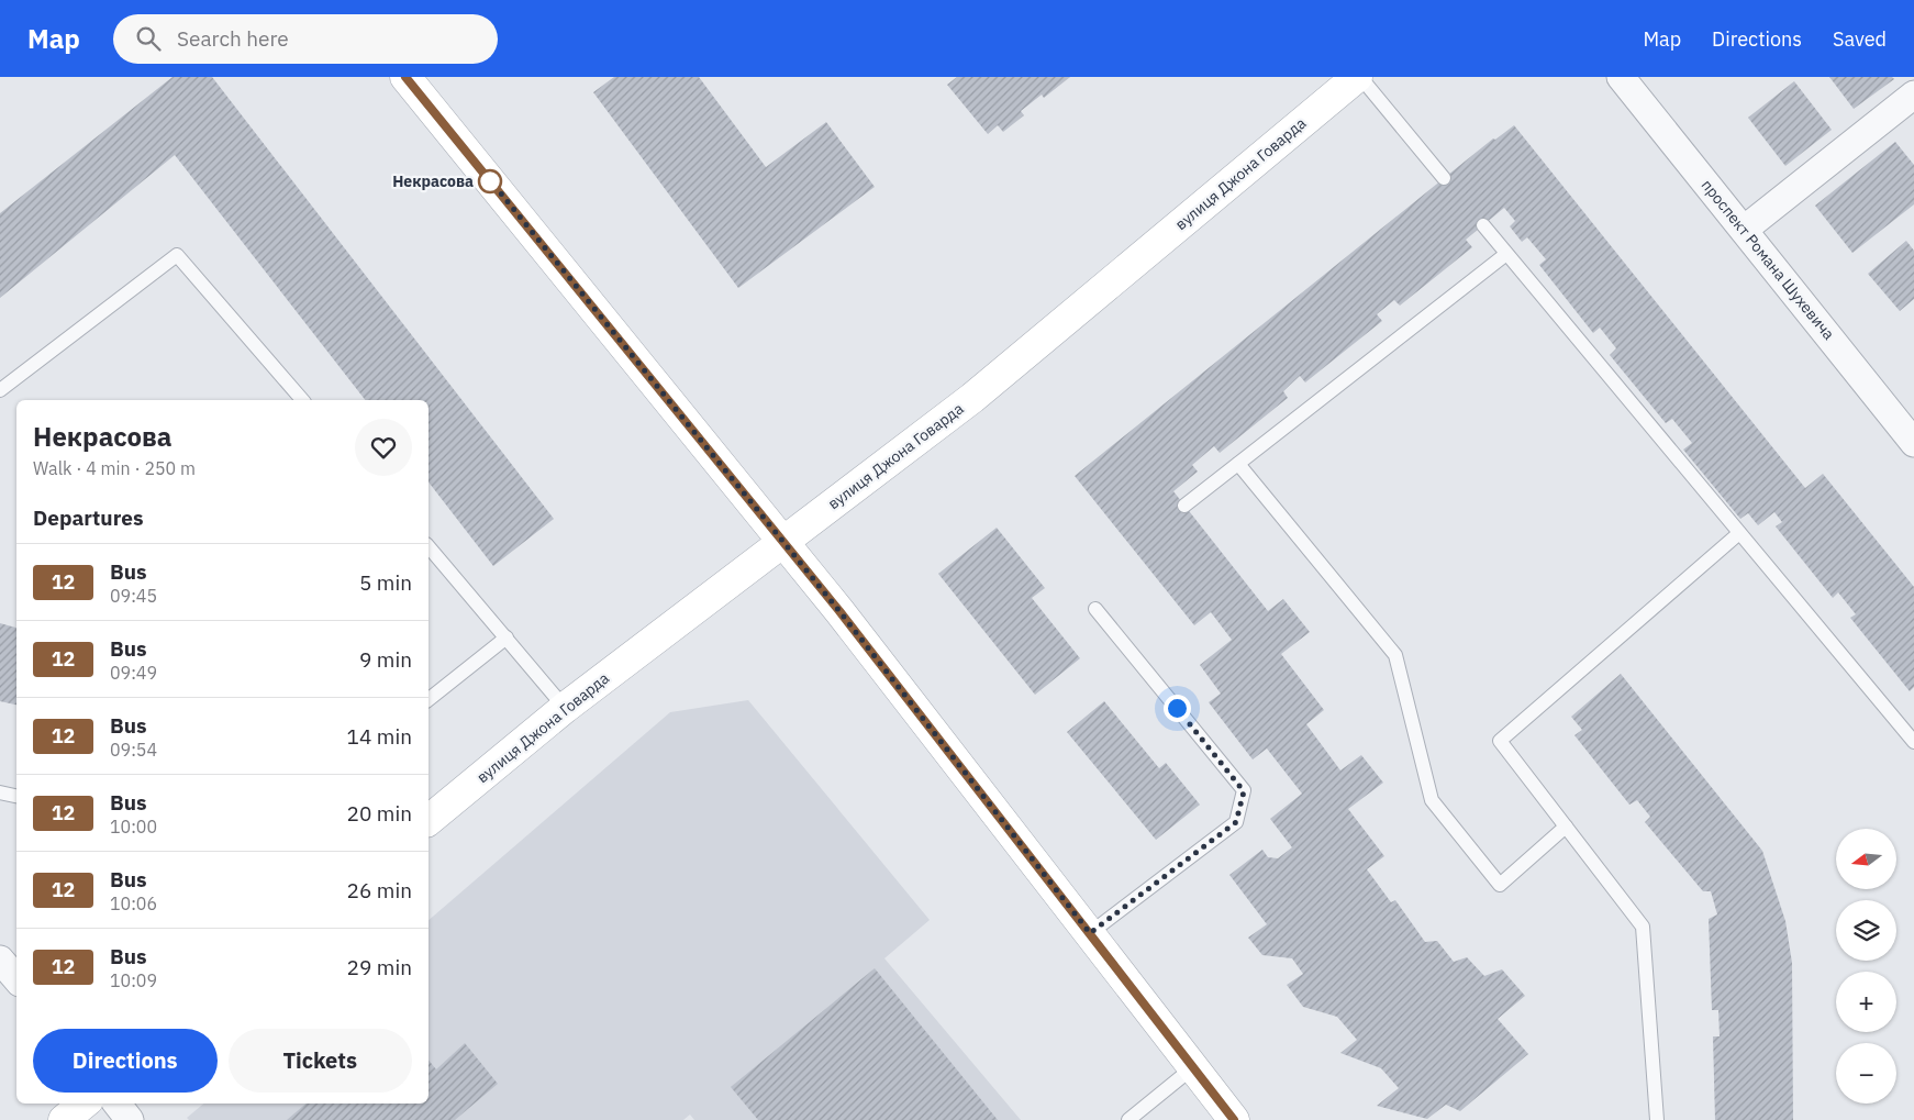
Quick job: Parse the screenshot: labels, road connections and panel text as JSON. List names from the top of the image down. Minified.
{"streets":{"street":["вулиця Джона Говарда","проспект Романа Шухевича"]},"places":["Некрасова"],"lines":["bus line 12"],"north":"left","page":{"header":"Map","search":"Search here","nav":["Map","Directions","Saved"],"heading":[["Некрасова","Walk · 4 min · 250 m"],"Departures"],"list":[{"mark":"12","name":"Bus","note":"09:45","value":"5 min"},{"mark":"12","name":"Bus","note":"09:49","value":"9 min"},{"mark":"12","name":"Bus","note":"09:54","value":"14 min"},{"mark":"12","name":"Bus","note":"10:00","value":"20 min"},{"mark":"12","name":"Bus","note":"10:06","value":"26 min"},{"mark":"12","name":"Bus","note":"10:09","value":"29 min"}],"map_buttons":["+","−"],"buttons":["Directions","Tickets"]}}
